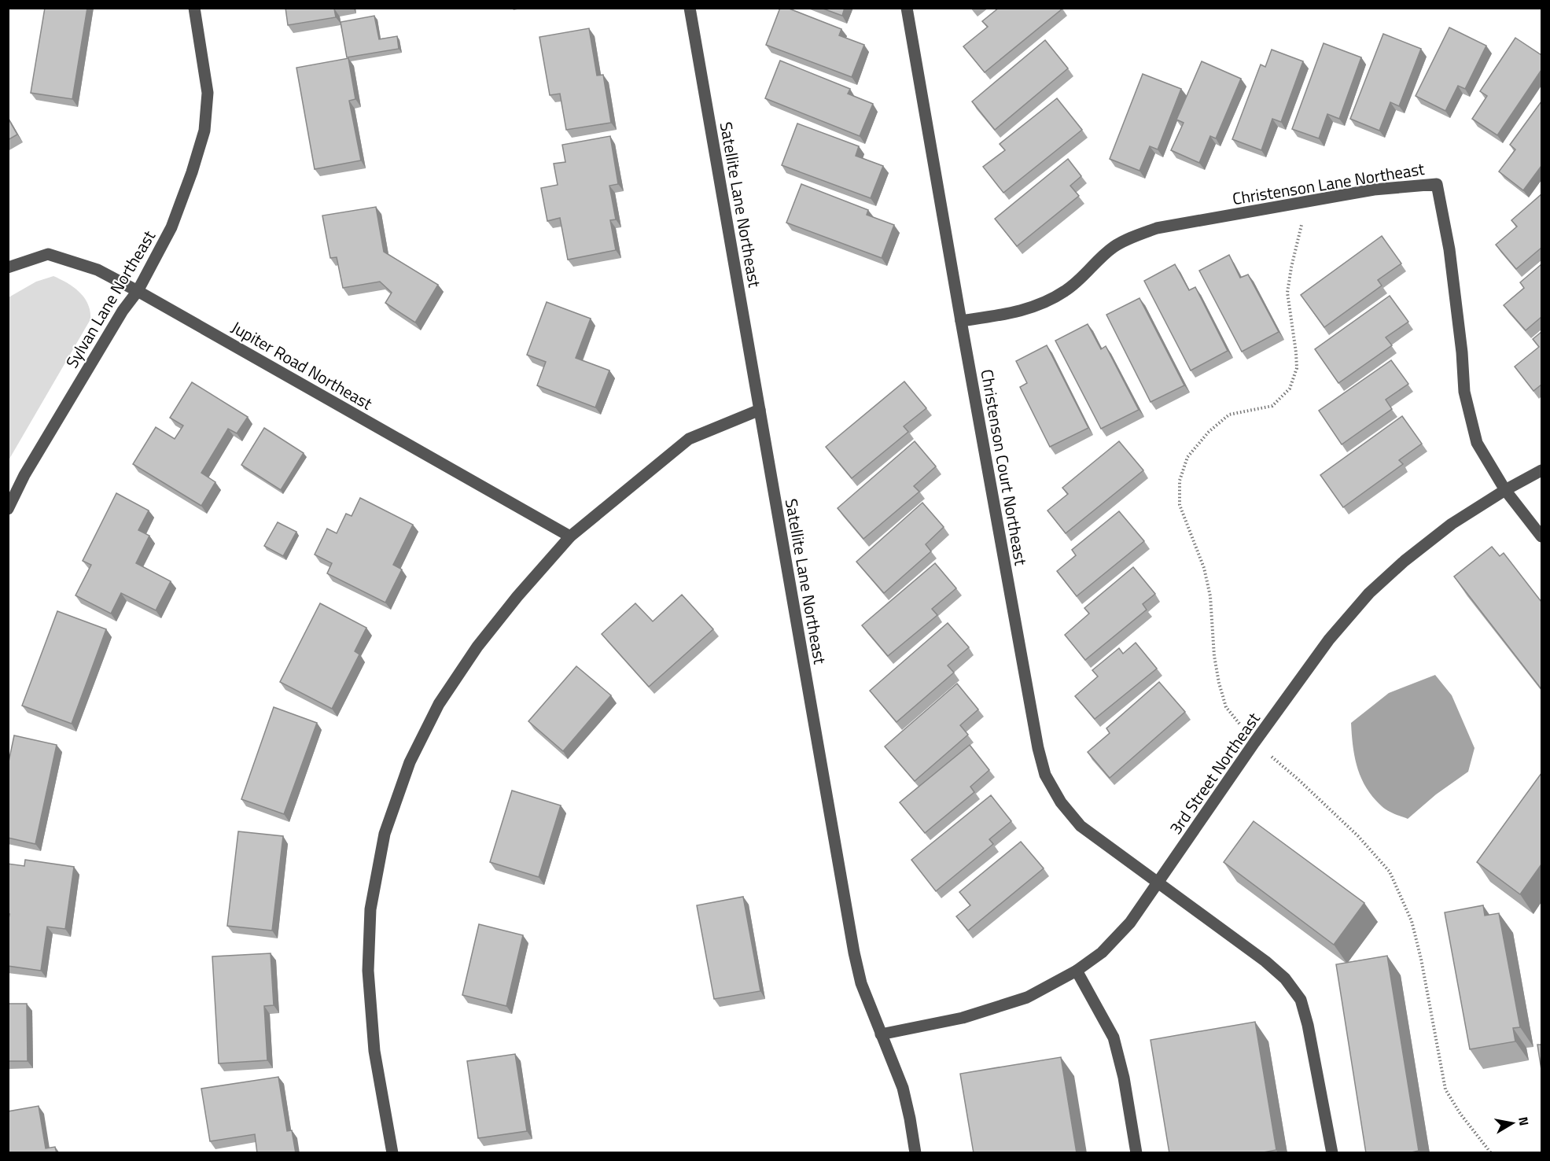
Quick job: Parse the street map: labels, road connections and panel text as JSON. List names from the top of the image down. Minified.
{"streets":{"street":["Christenson Lane Northeast","Satellite Lane Northeast","Sylvan Lane Northeast","Jupiter Road Northeast","Christenson Court Northeast","3rd Street Northeast"]},"crossings":[["Christenson Lane Northeast","Christenson Court Northeast"],["Christenson Lane Northeast","3rd Street Northeast"],["Satellite Lane Northeast","3rd Street Northeast"],["Sylvan Lane Northeast","Jupiter Road Northeast"],["Christenson Court Northeast","3rd Street Northeast"]],"north":"right"}
